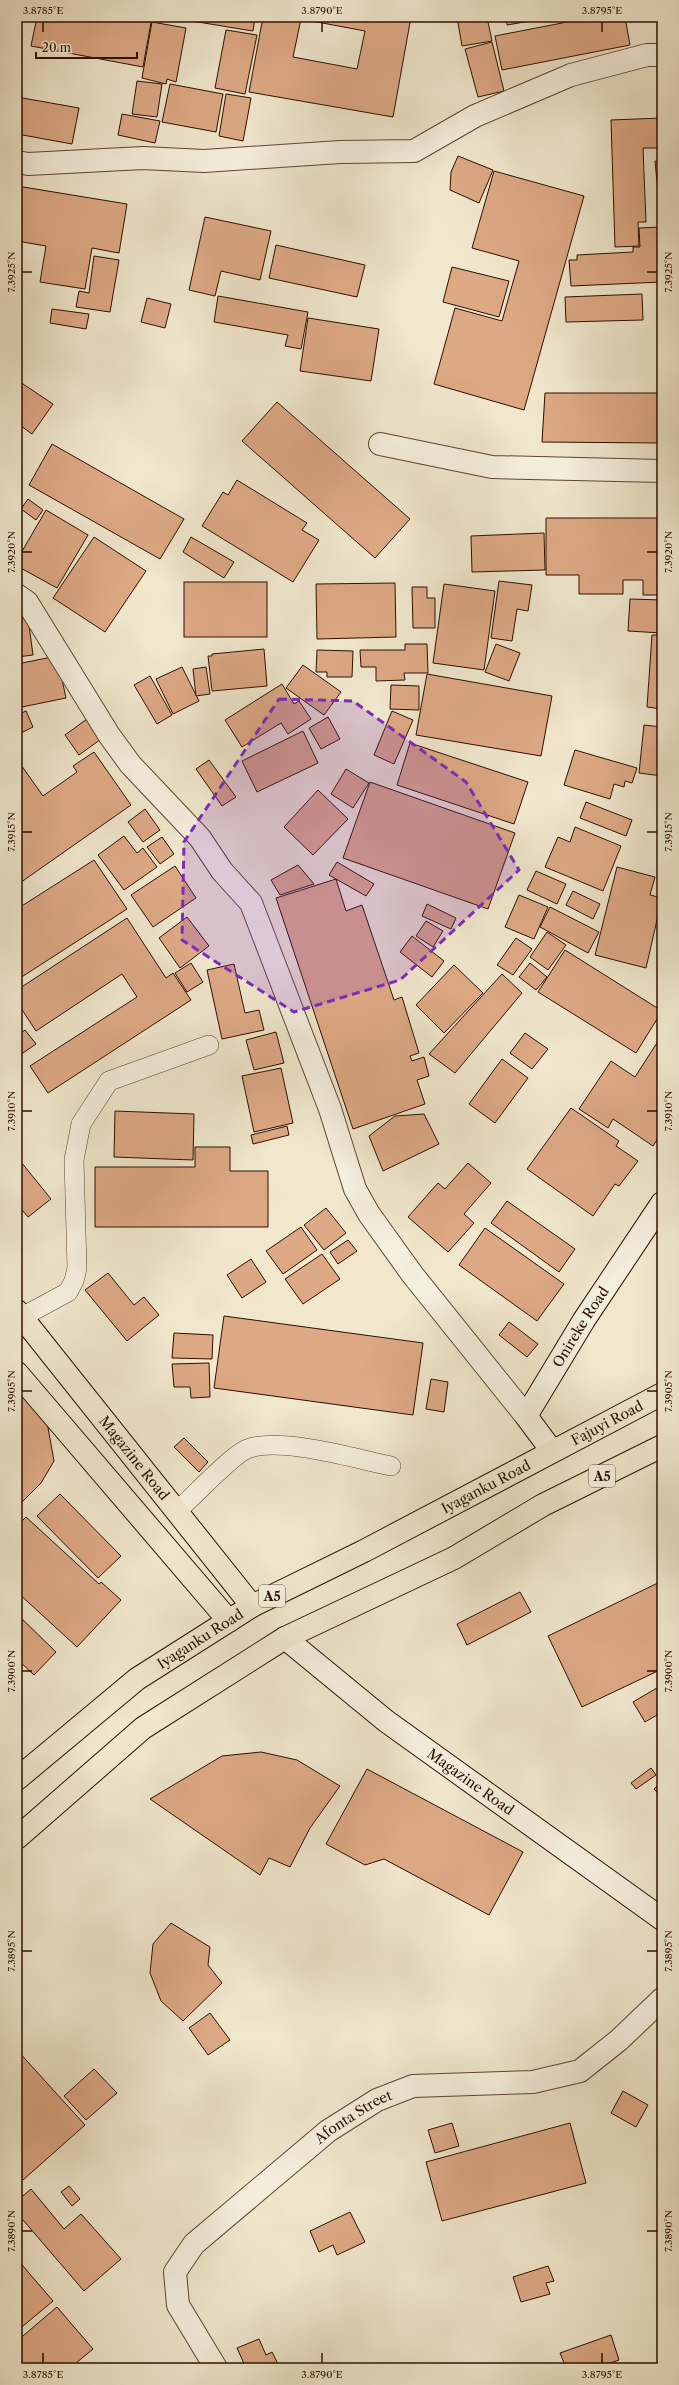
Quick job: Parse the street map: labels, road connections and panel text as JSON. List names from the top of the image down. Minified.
{"streets":{"main road":["Fajuyi Road","Magazine Road","A5","Iyaganku Road"],"street":["Onireke Road","Afonta Street"]},"crossings":[["Fajuyi Road","Iyaganku Road"],["Magazine Road","A5"],["Magazine Road","Iyaganku Road"]],"scale_bar":"20 m","coordinates":["3.8785°E","3.8790°E","3.8795°E","7.3925°N","7.3920°N","7.3915°N","7.3910°N","7.3905°N","7.3900°N","7.3895°N","7.3890°N"]}
